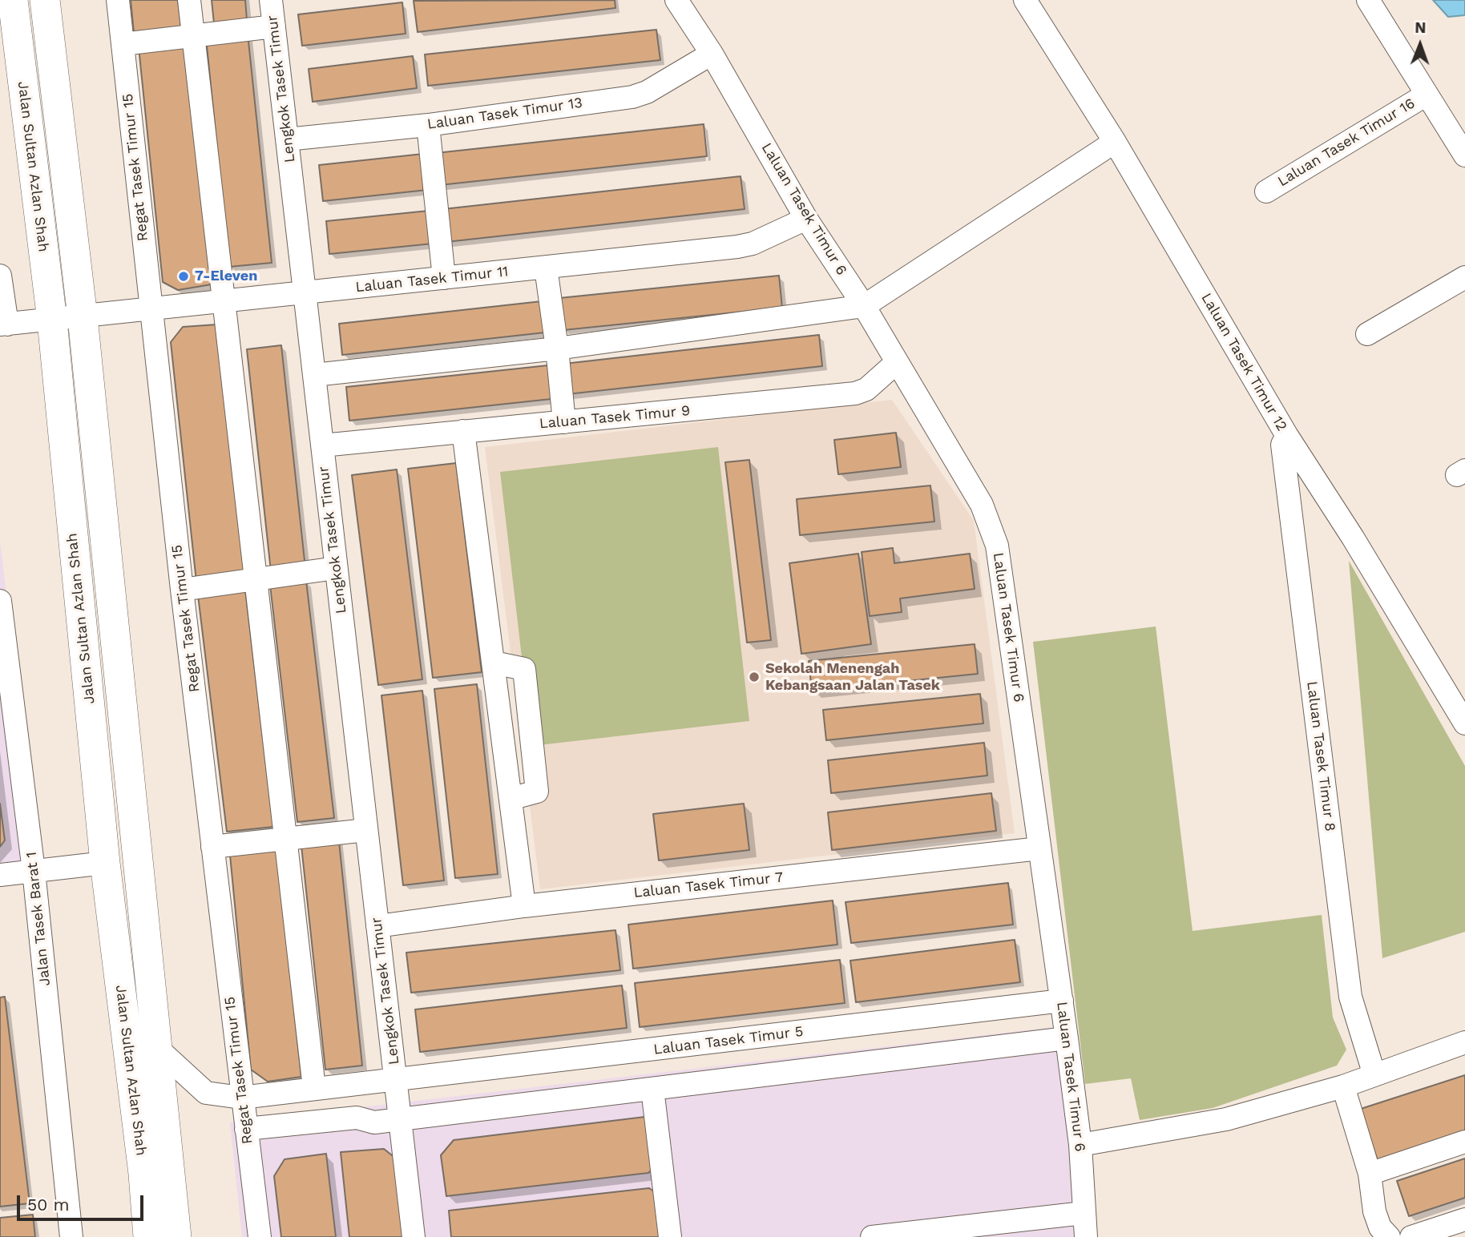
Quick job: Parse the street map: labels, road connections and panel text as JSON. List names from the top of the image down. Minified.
{"streets":{"main road":["Jalan Sultan Azlan Shah"],"street":["Lengkok Tasek Timur","Laluan Tasek Timur 13","Laluan Tasek Timur 16","Regat Tasek Timur 15","Laluan Tasek Timur 6","Laluan Tasek Timur 11","Laluan Tasek Timur 12","Laluan Tasek Timur 9","Laluan Tasek Timur 8","Laluan Tasek Timur 7","Jalan Tasek Barat 1","Laluan Tasek Timur 5"]},"crossings":[["Lengkok Tasek Timur","Laluan Tasek Timur 13"],["Lengkok Tasek Timur","Jalan Sultan Azlan Shah"],["Lengkok Tasek Timur","Regat Tasek Timur 15"],["Lengkok Tasek Timur","Laluan Tasek Timur 11"],["Lengkok Tasek Timur","Laluan Tasek Timur 9"],["Lengkok Tasek Timur","Laluan Tasek Timur 7"],["Lengkok Tasek Timur","Laluan Tasek Timur 5"],["Laluan Tasek Timur 13","Laluan Tasek Timur 6"],["Jalan Sultan Azlan Shah","Laluan Tasek Timur 11"],["Regat Tasek Timur 15","Laluan Tasek Timur 11"],["Laluan Tasek Timur 6","Laluan Tasek Timur 11"],["Laluan Tasek Timur 6","Laluan Tasek Timur 9"],["Laluan Tasek Timur 6","Laluan Tasek Timur 7"],["Laluan Tasek Timur 6","Laluan Tasek Timur 5"],["Laluan Tasek Timur 12","Laluan Tasek Timur 8"]],"places":["7-Eleven","Sekolah Menengah Kebangsaan Jalan Tasek"],"scale_bar":"50 m","north":"top"}
